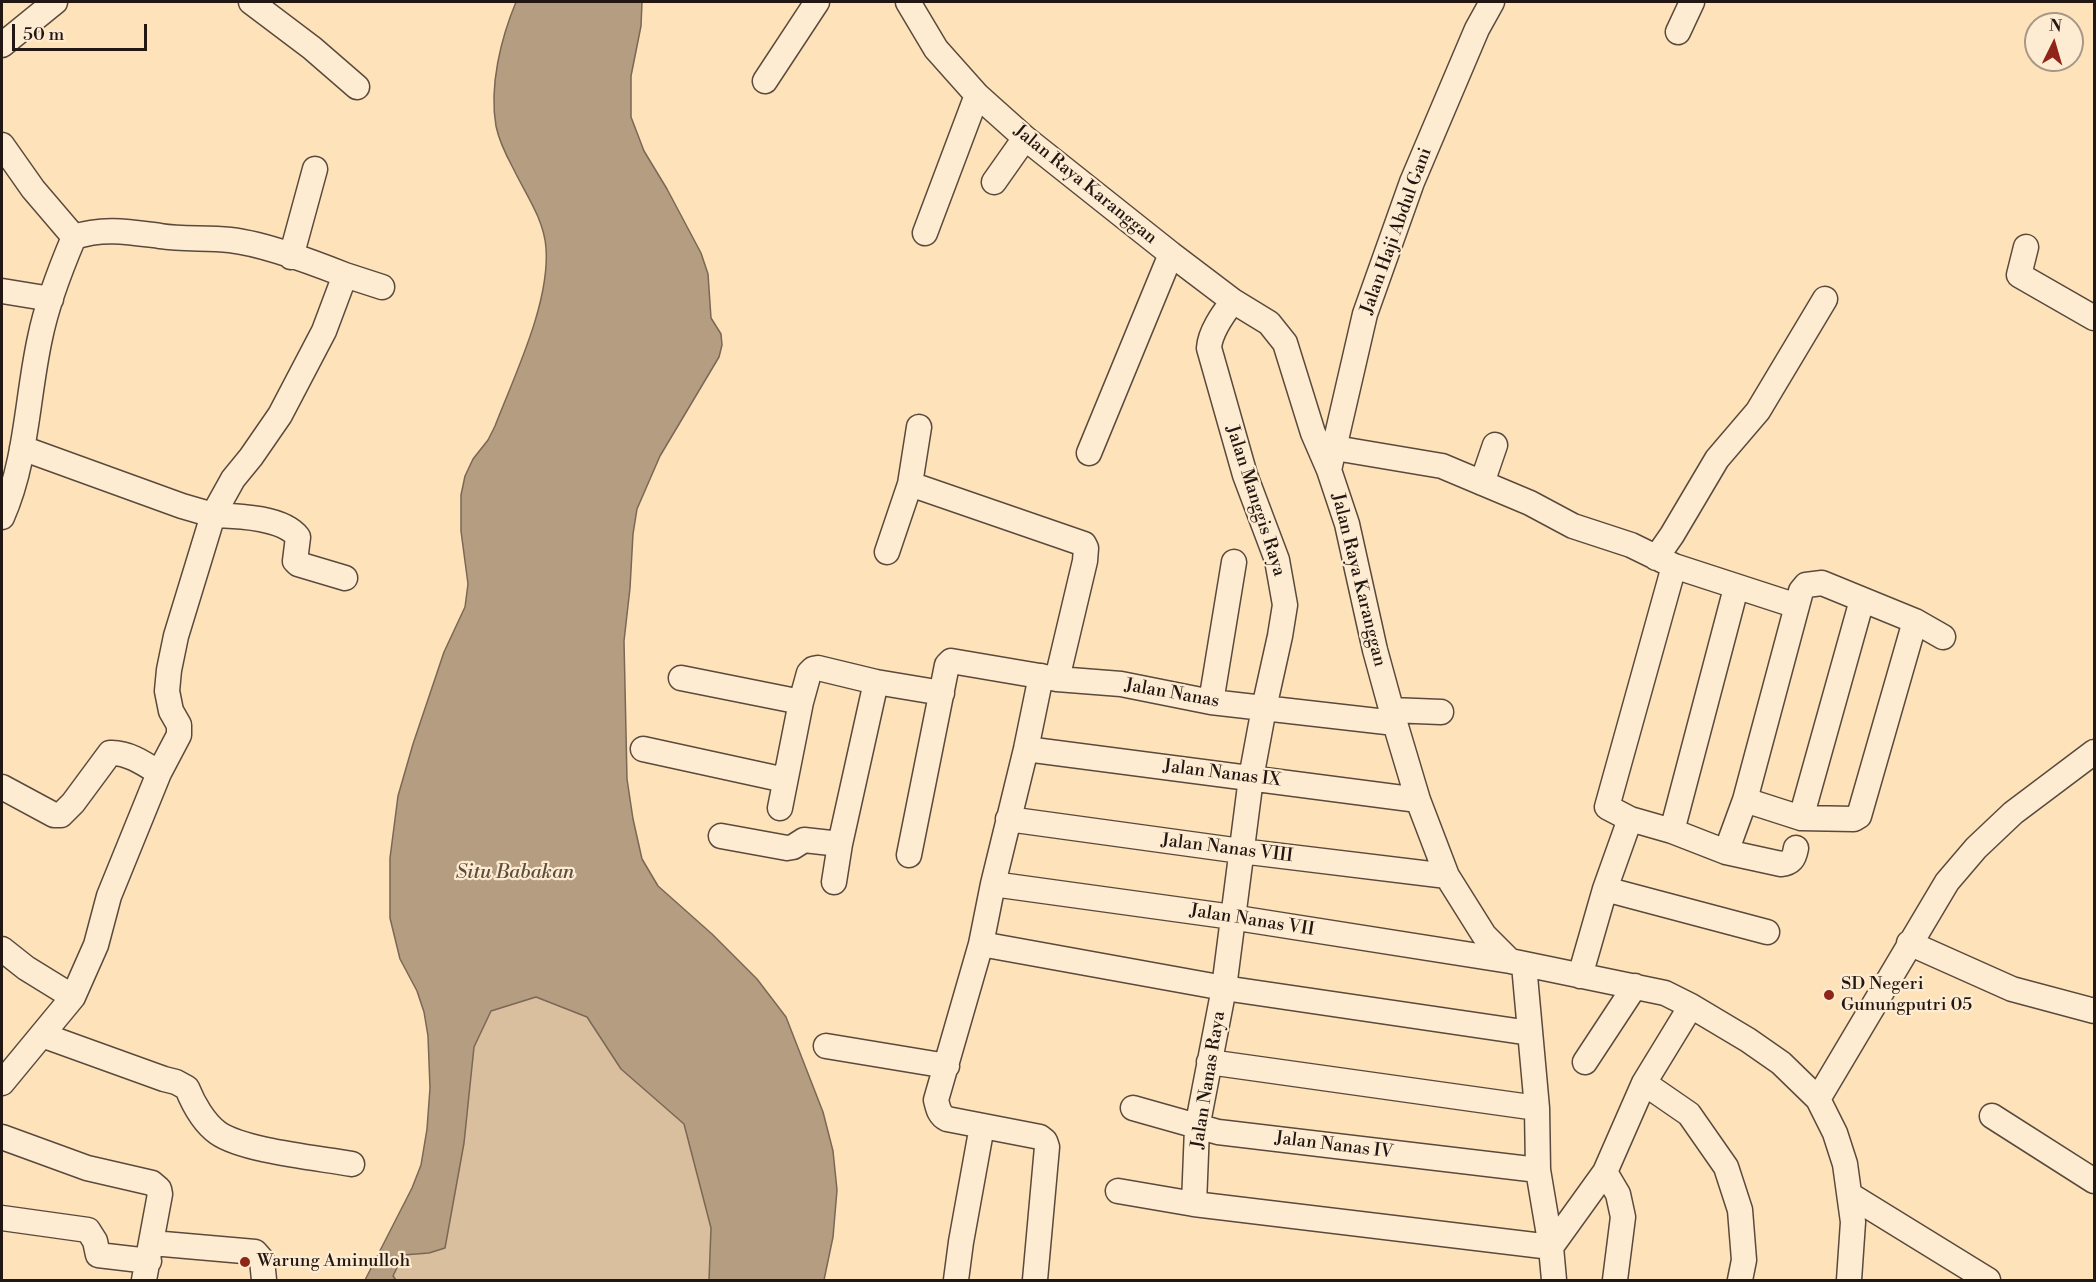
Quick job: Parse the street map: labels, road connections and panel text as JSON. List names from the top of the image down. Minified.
{"streets":{"street":["Jalan Raya Karanggan","Jalan Haji Abdul Gani","Jalan Manggis Raya","Jalan Nanas","Jalan Nanas IX","Jalan Nanas VIII","Jalan Nanas VII","Jalan Nanas Raya","Jalan Nanas IV"]},"crossings":[["Jalan Raya Karanggan","Jalan Haji Abdul Gani"],["Jalan Raya Karanggan","Jalan Manggis Raya"],["Jalan Raya Karanggan","Jalan Nanas"],["Jalan Raya Karanggan","Jalan Nanas IX"],["Jalan Raya Karanggan","Jalan Nanas VIII"],["Jalan Raya Karanggan","Jalan Nanas VII"],["Jalan Manggis Raya","Jalan Nanas"],["Jalan Manggis Raya","Jalan Nanas Raya"],["Jalan Nanas","Jalan Nanas Raya"],["Jalan Nanas IX","Jalan Nanas Raya"],["Jalan Nanas VIII","Jalan Nanas Raya"],["Jalan Nanas VII","Jalan Nanas Raya"],["Jalan Nanas Raya","Jalan Nanas IV"]],"water":["Situ Babakan"],"places":["SD Negeri Gunungputri 05","Warung Aminulloh"],"scale_bar":"50 m","north":"top"}
